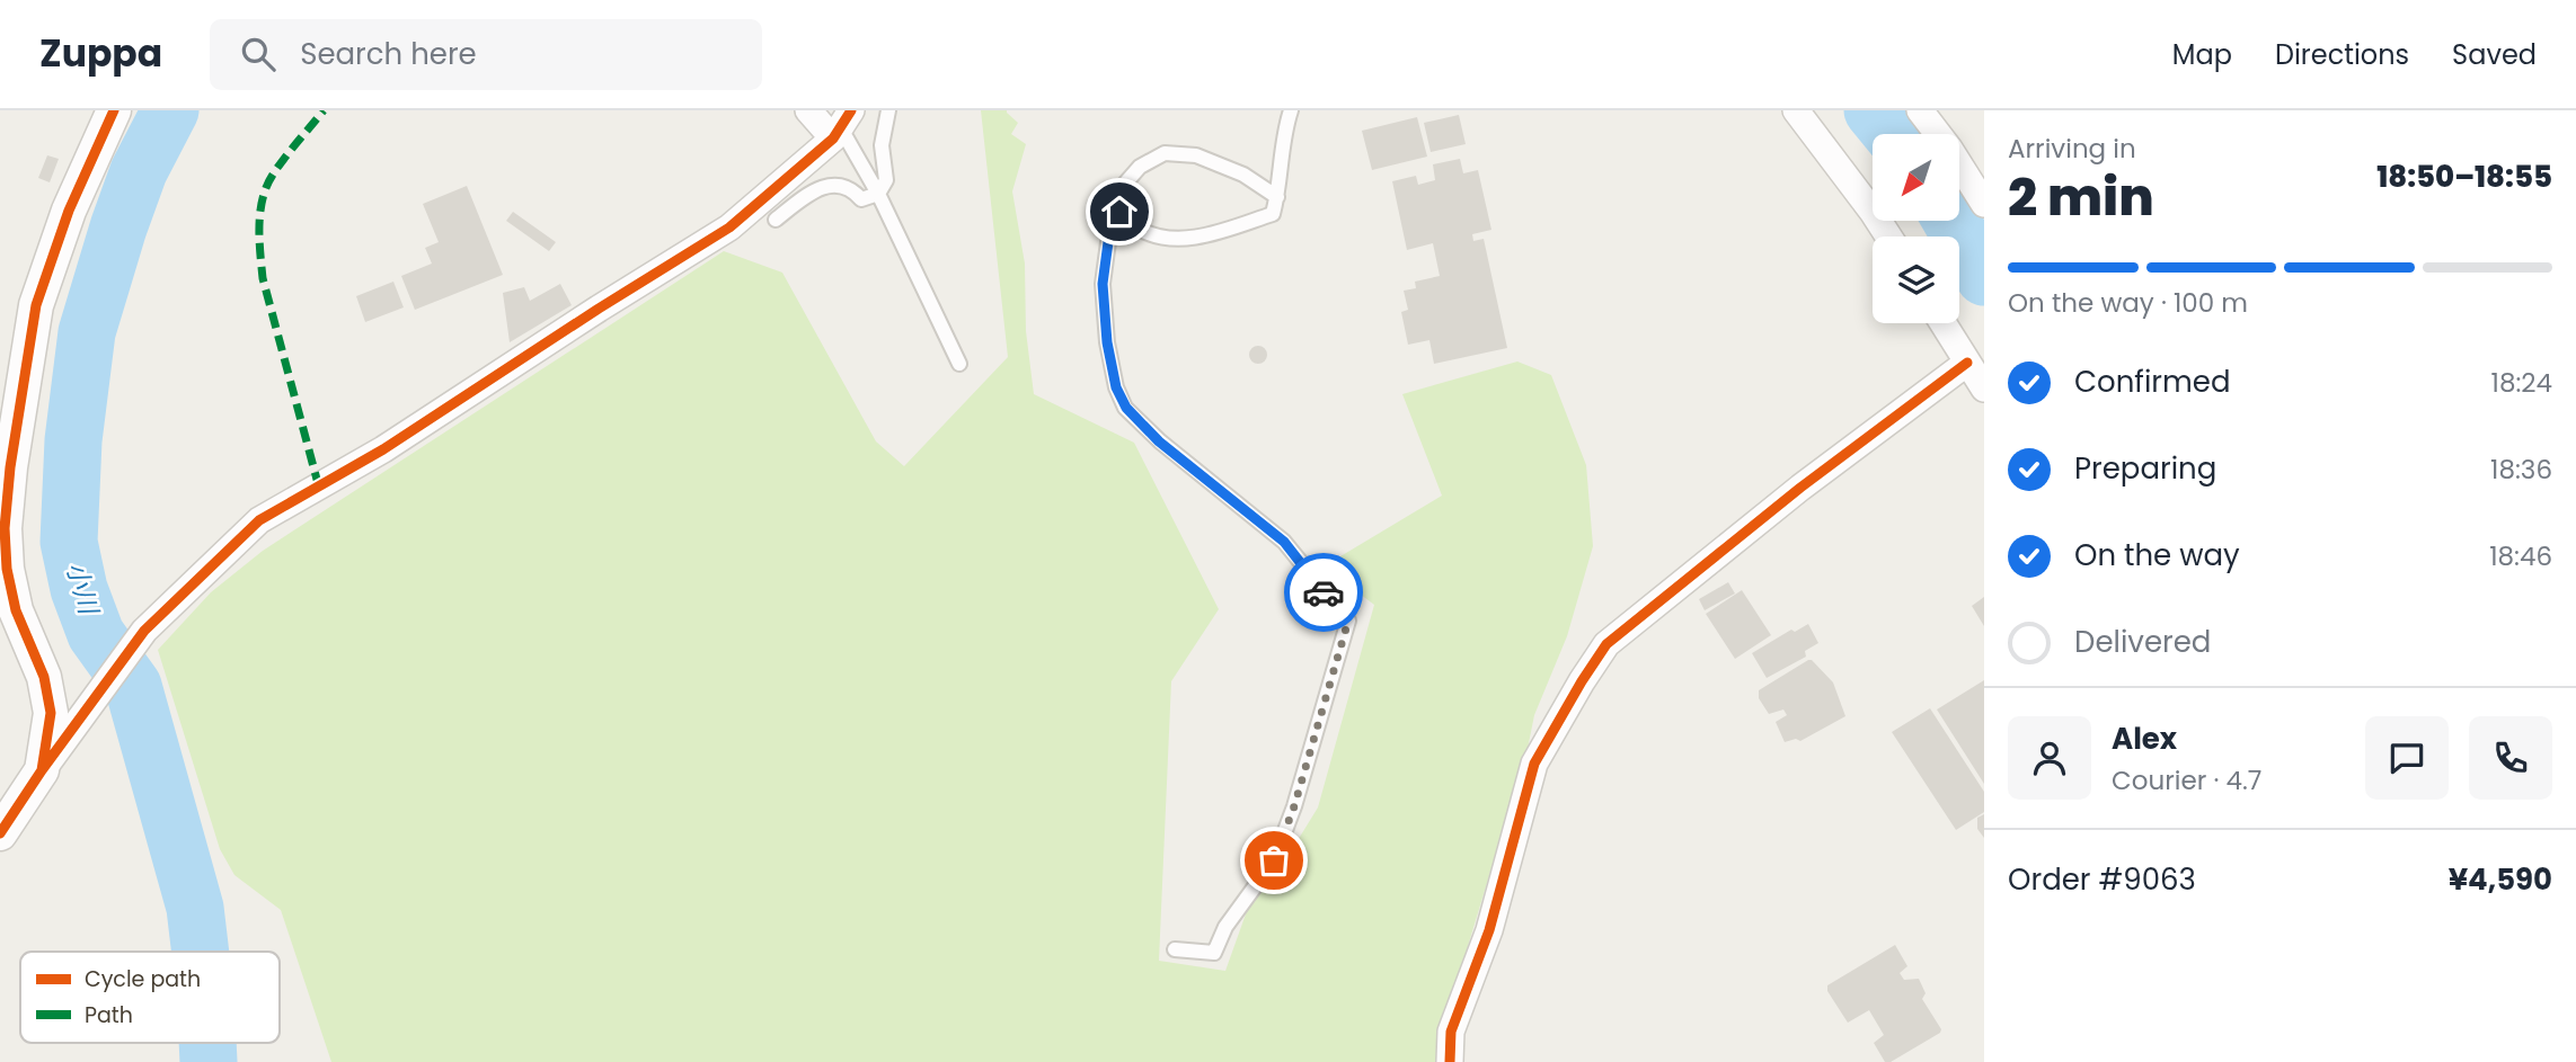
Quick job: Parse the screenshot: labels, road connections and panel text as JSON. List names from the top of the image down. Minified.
{"water":["小川"],"legend":["Cycle path","Path"],"north":"bottom left","page":{"header":"Zuppa","search":"Search here","nav":["Map","Directions","Saved"],"heading":["2 min","Arriving in","18:50–18:55"],"panel":["Alex","Courier · 4.7","Order #9063","¥4,590"],"bar":"On the way · 100 m","list":[["Confirmed","18:24"],["Preparing","18:36"],["On the way","18:46"],"Delivered"]}}
